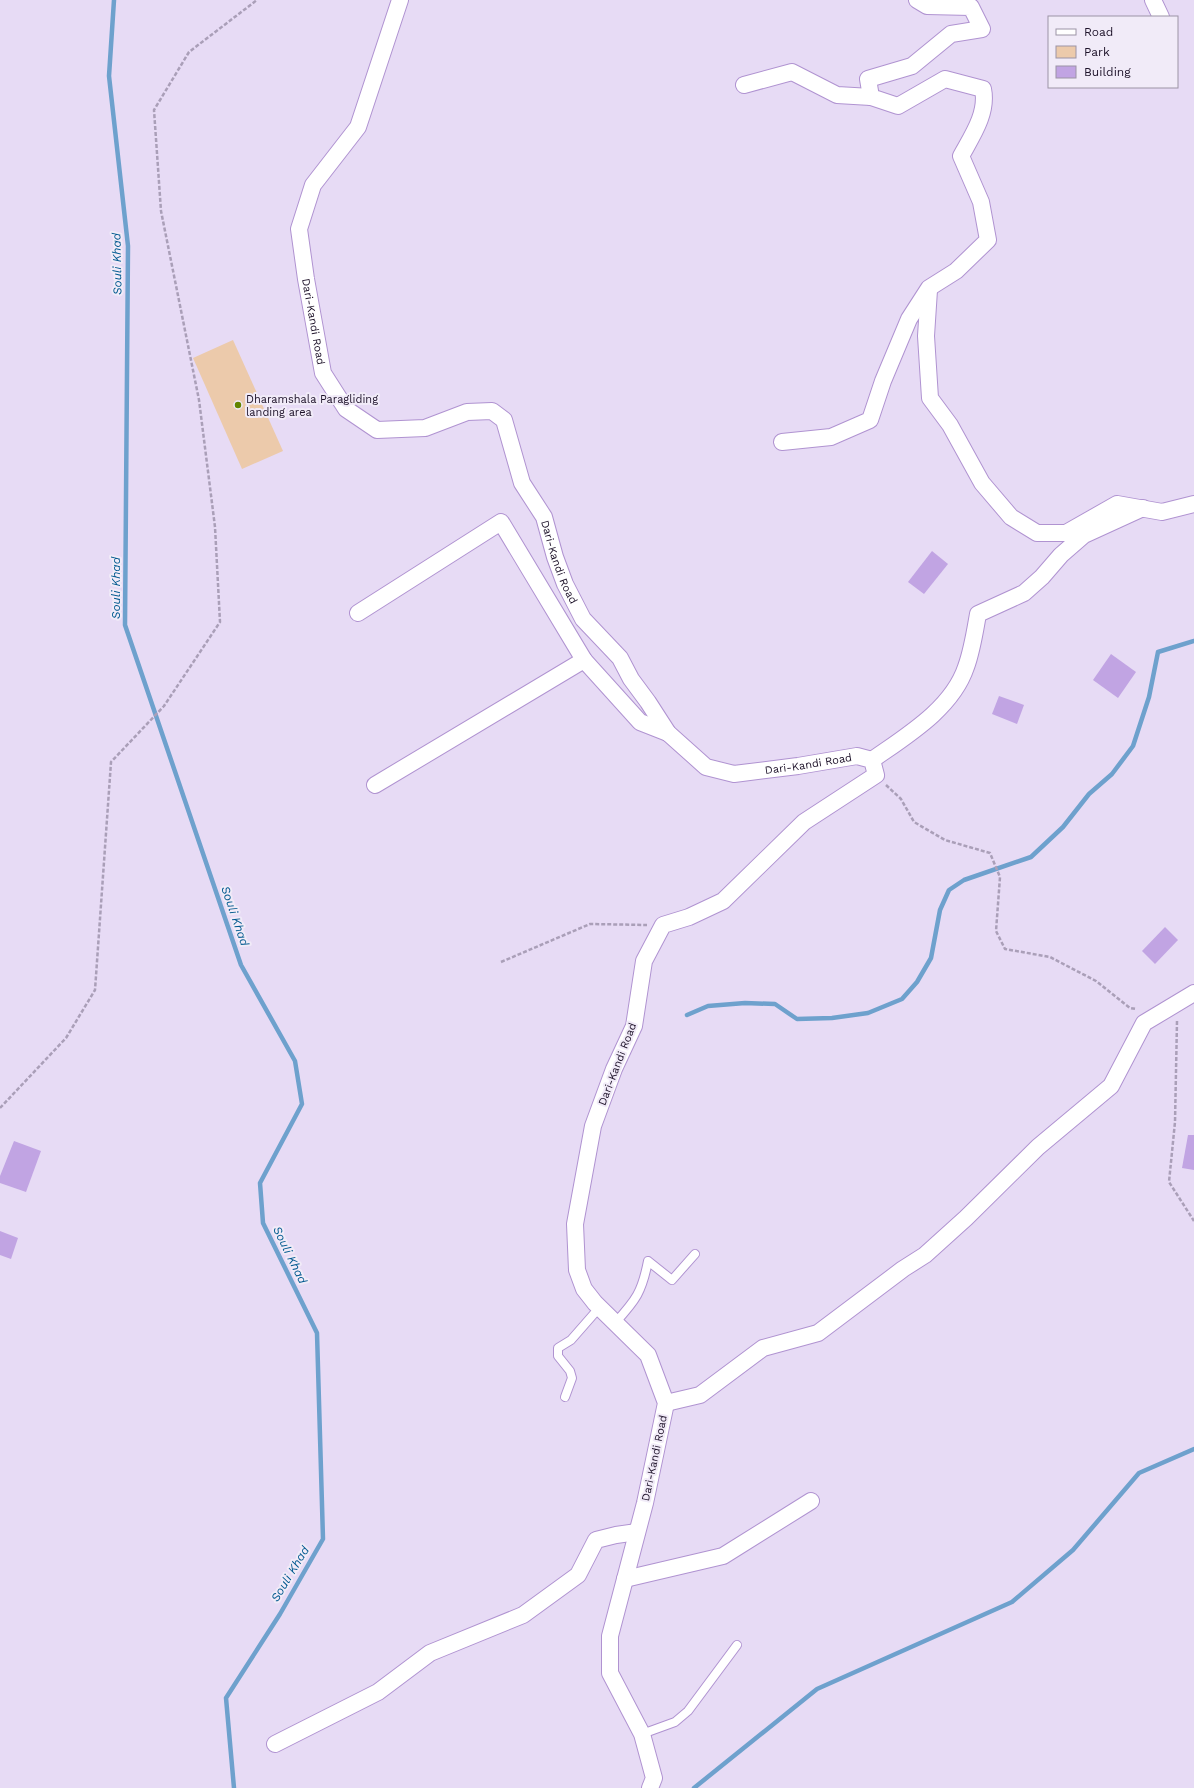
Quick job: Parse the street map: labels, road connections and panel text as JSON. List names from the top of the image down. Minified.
{"streets":{"street":["Dari-Kandi Road"]},"water":["Souli Khad"],"places":["Dharamshala Paragliding landing area"],"legend":["Road","Park","Building"]}
